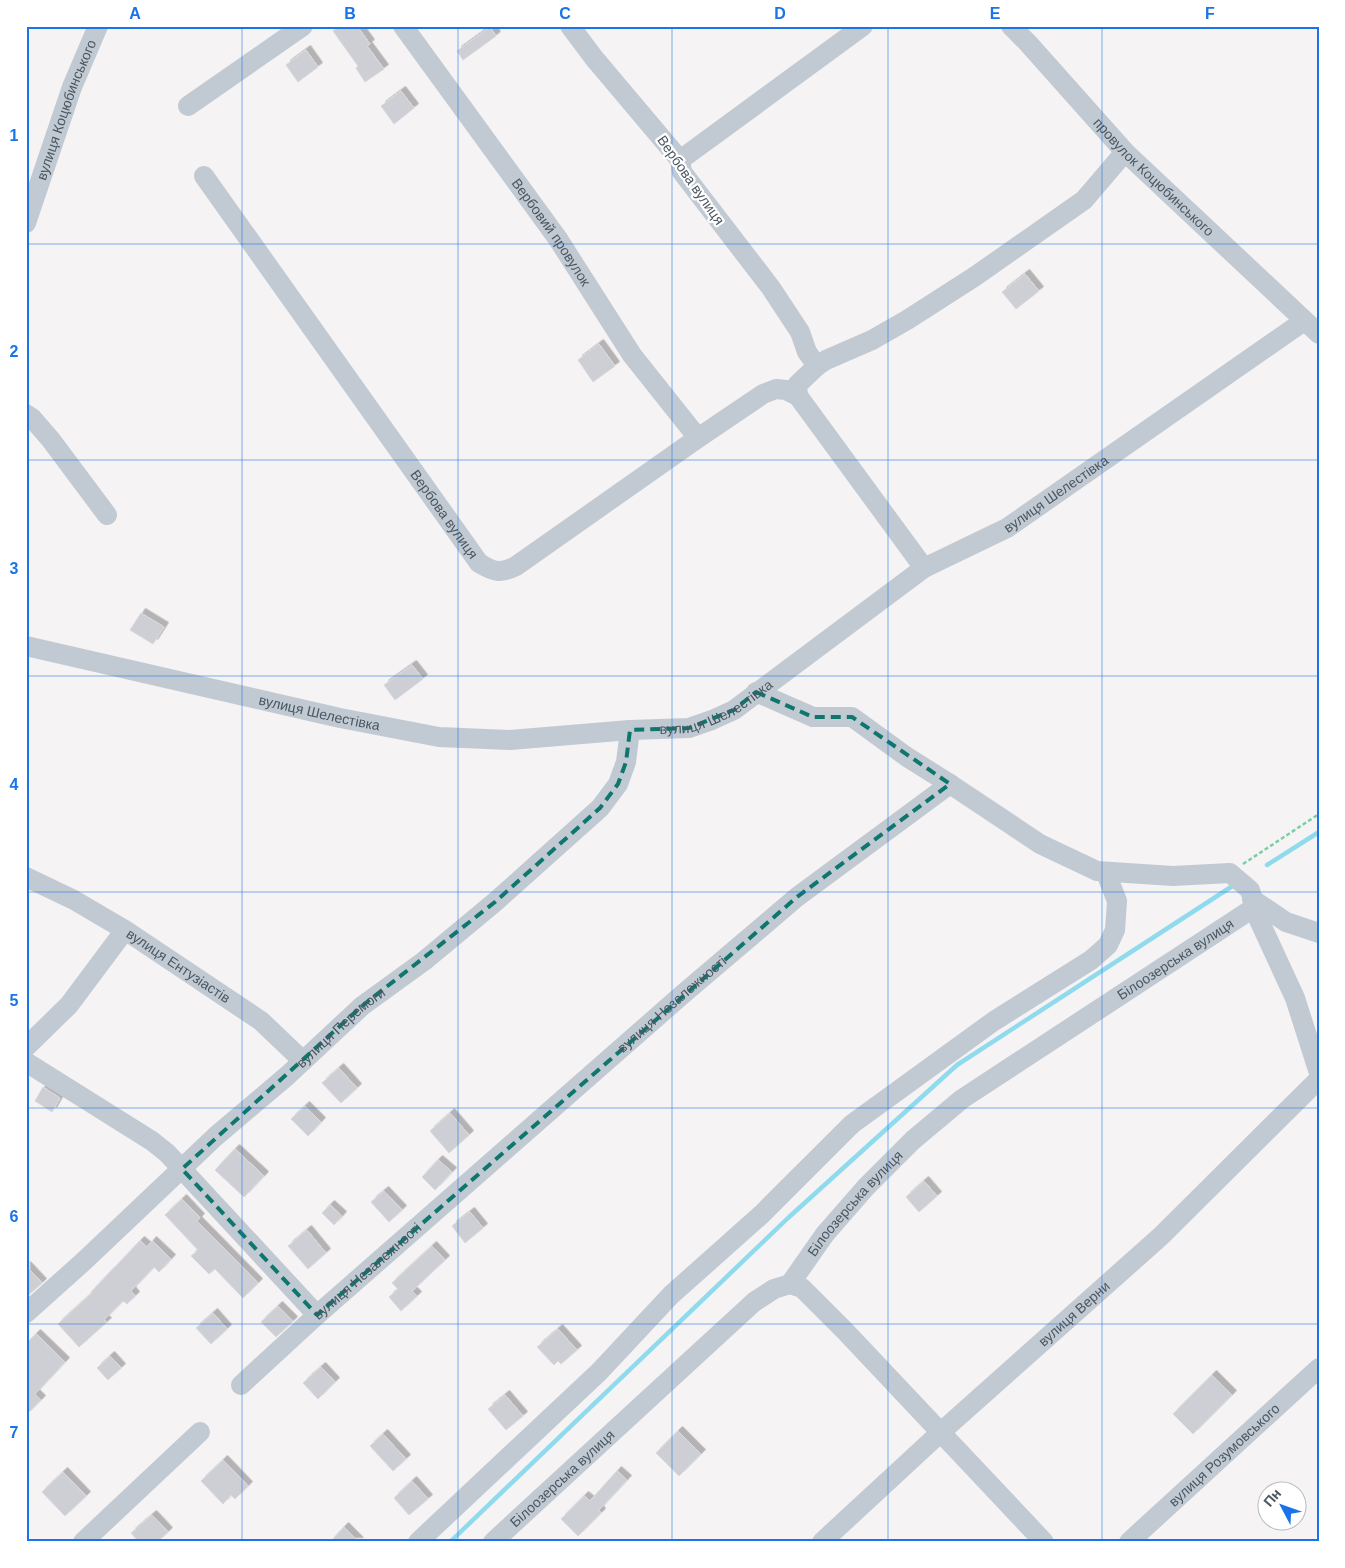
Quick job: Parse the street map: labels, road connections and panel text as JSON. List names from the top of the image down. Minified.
{"streets":{"street":["вулиця Коцюбинського","провулок Коцюбинського","Вербова вулиця","Вербовий провулок","вулиця Шелестівка","Білоозерська вулиця","вулиця Ентузіастів","вулиця Незалежності","вулиця Перемоги","вулиця Верни","вулиця Розумовського"]},"crossings":[["провулок Коцюбинського","вулиця Шелестівка"],["Вербова вулиця","Вербовий провулок"],["вулиця Шелестівка","вулиця Перемоги"],["вулиця Ентузіастів","вулиця Перемоги"]],"north":"top left","grid":{"columns":["A","B","C","D","E","F"],"rows":["1","2","3","4","5","6","7"]}}
